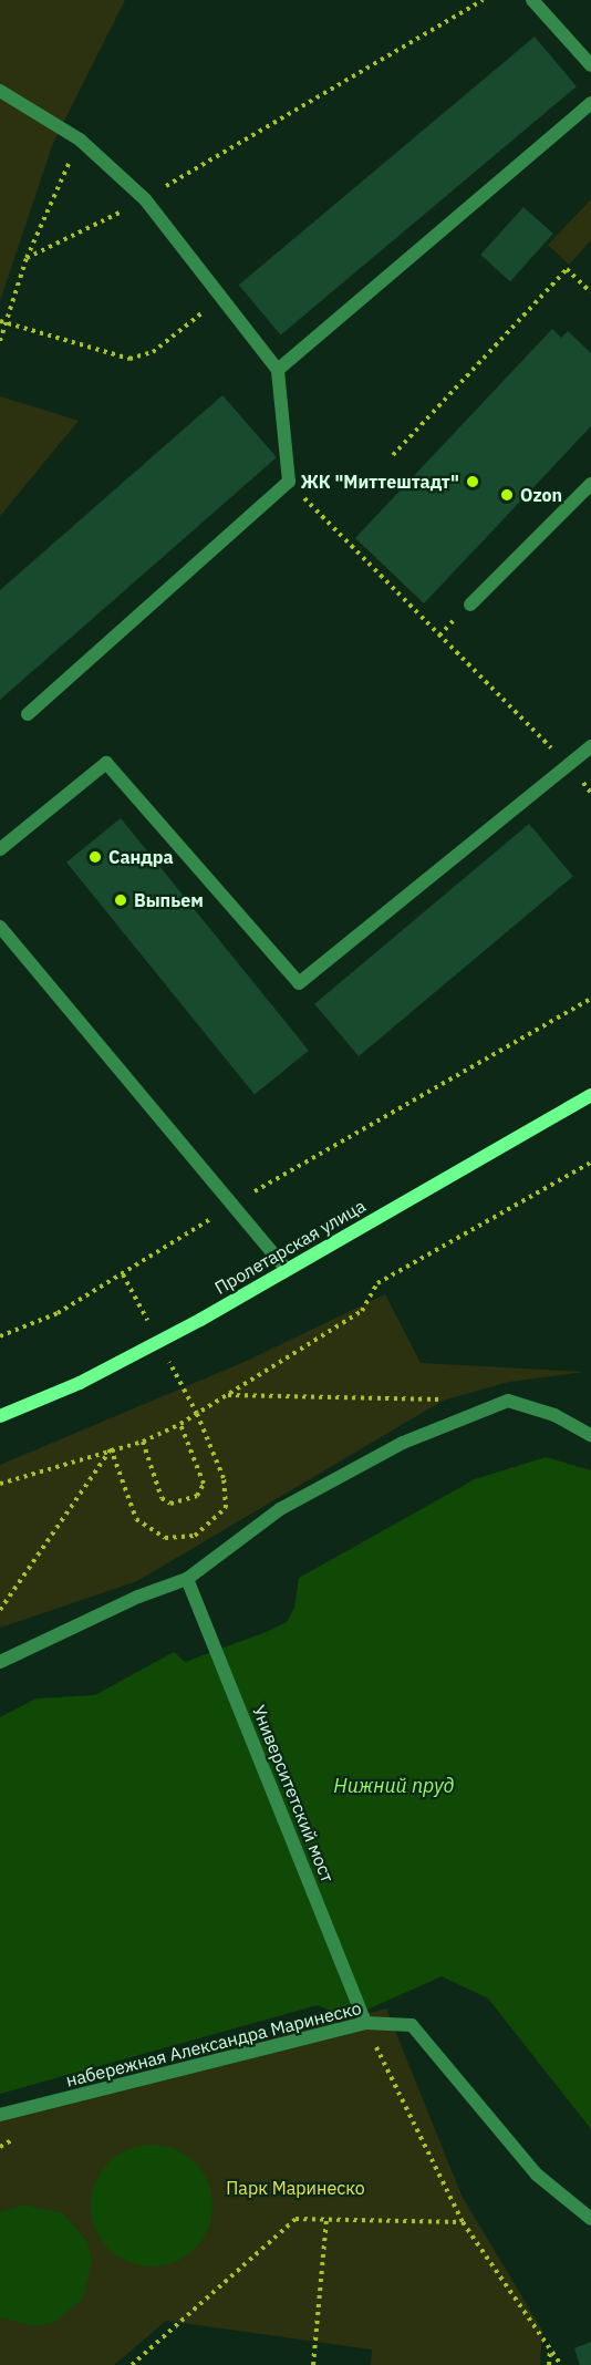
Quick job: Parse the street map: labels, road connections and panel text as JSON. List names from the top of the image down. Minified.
{"streets":{"main road":["Пролетарская улица"],"street":["Университетский мост","набережная Александра Маринеско"]},"crossings":[["Университетский мост","набережная Александра Маринеско"]],"water":["Нижний пруд"],"parks":["Парк Маринеско"],"places":["ЖК \"Миттештадт\"","Ozon","Сандра","Выпьем"]}
